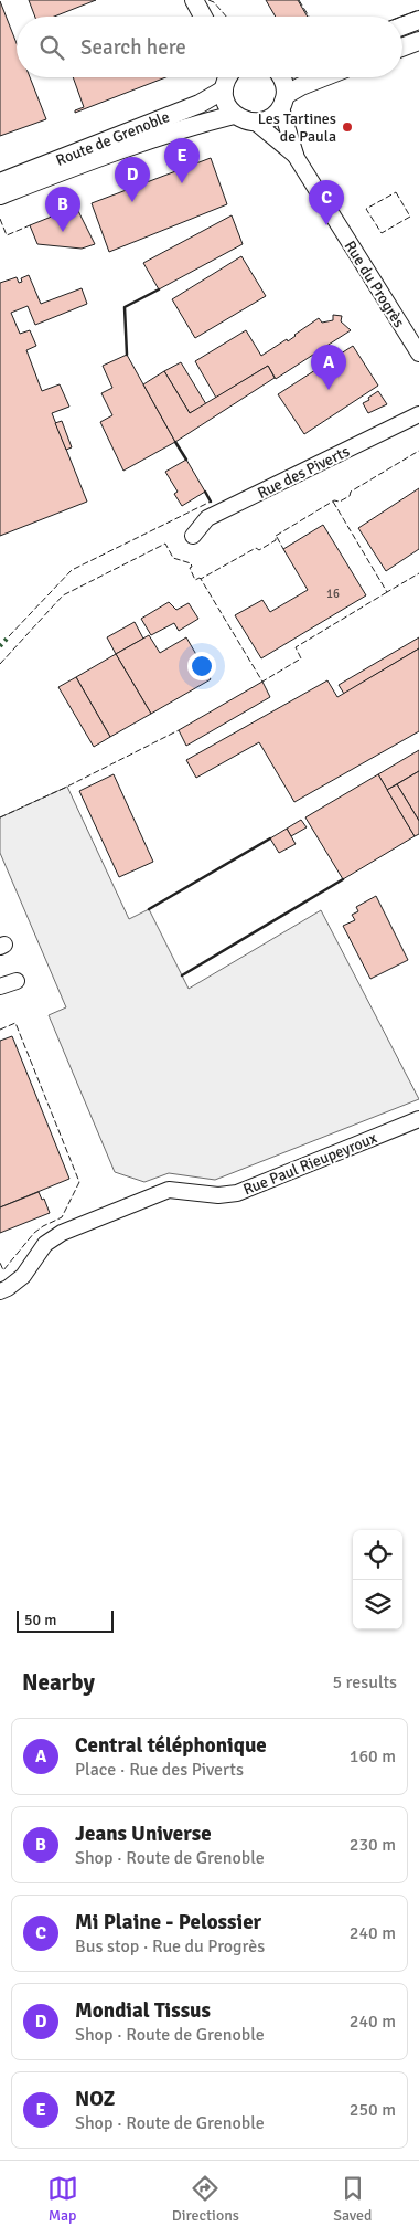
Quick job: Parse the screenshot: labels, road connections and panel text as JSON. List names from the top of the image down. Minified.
{"streets":{"main road":["Route de Grenoble"],"street":["Rue du Progrès","Rue des Piverts","Rue Paul Rieupeyroux"]},"places":["Les Tartines de Paula"],"house_numbers":["16"],"scale_bar":"50 m","page":{"search":"Search here","pins":["E","D","C","B","A"],"scale":"50 m","heading":["Nearby","5 results"],"list":[{"mark":"A","name":"Central téléphonique","note":"Place · Rue des Piverts","value":"160 m"},{"mark":"B","name":"Jeans Universe","note":"Shop · Route de Grenoble","value":"230 m"},{"mark":"C","name":"Mi Plaine - Pelossier","note":"Bus stop · Rue du Progrès","value":"240 m"},{"mark":"D","name":"Mondial Tissus","note":"Shop · Route de Grenoble","value":"240 m"},{"mark":"E","name":"NOZ","note":"Shop · Route de Grenoble","value":"250 m"}],"nav":["Map","Directions","Saved"]}}
